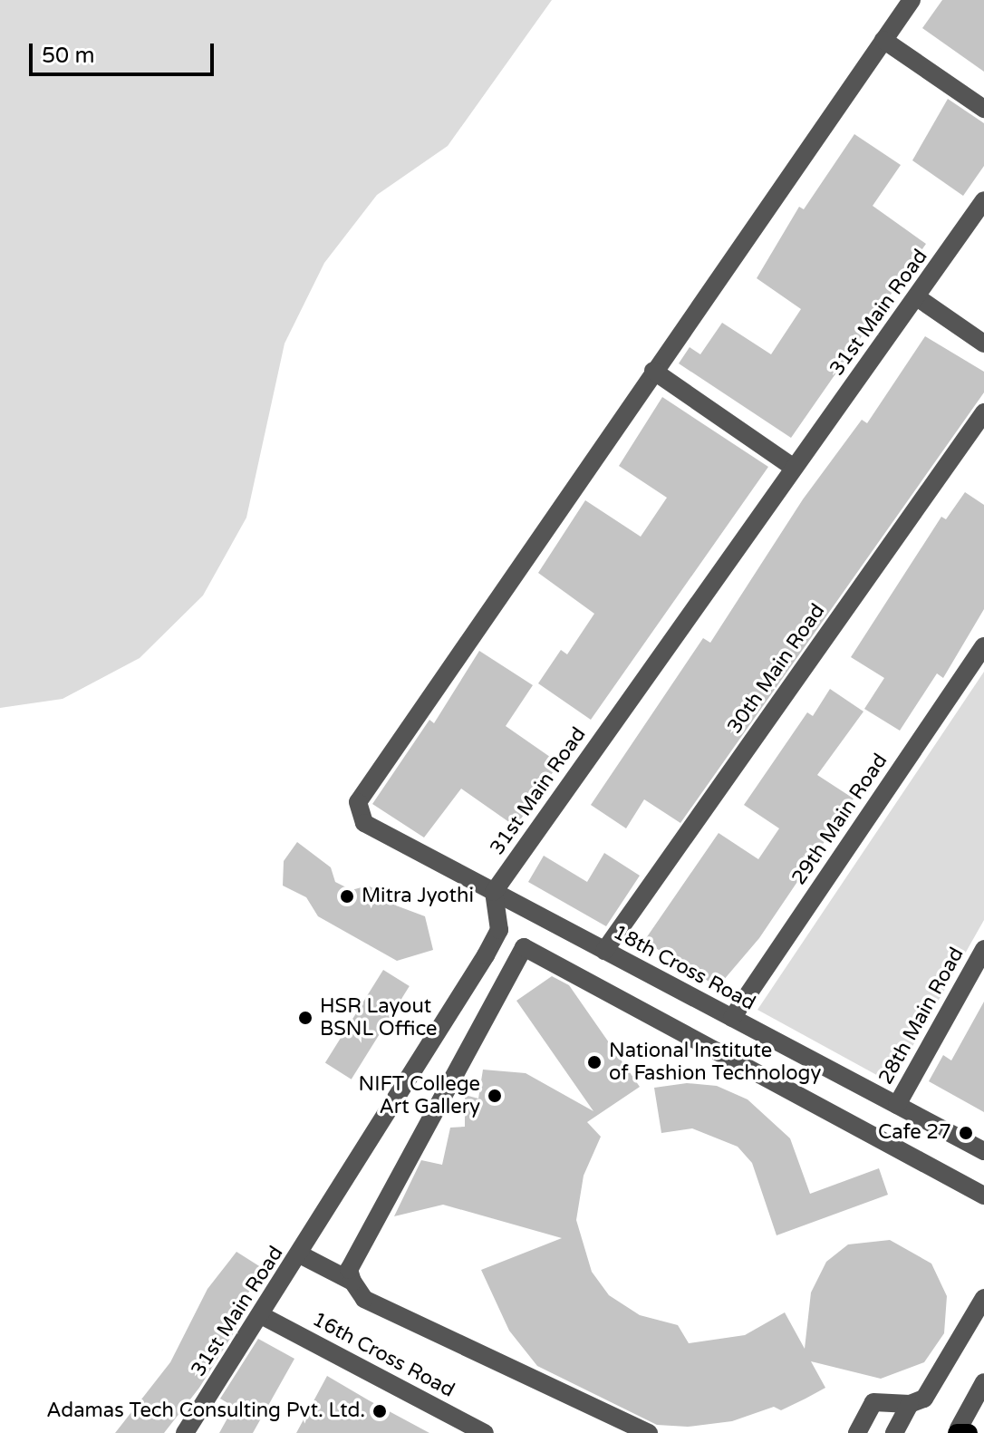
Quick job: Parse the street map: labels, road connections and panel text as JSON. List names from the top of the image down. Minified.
{"streets":{"street":["31st Main Road","30th Main Road","29th Main Road","18th Cross Road","28th Main Road","16th Cross Road"]},"crossings":[["31st Main Road","18th Cross Road"],["31st Main Road","16th Cross Road"],["30th Main Road","18th Cross Road"],["29th Main Road","18th Cross Road"],["18th Cross Road","28th Main Road"]],"places":["Mitra Jyothi","HSR Layout BSNL Office","National Institute of Fashion Technology","NIFT College Art Gallery","Cafe 27","Adamas Tech Consulting Pvt. Ltd."],"scale_bar":"50 m"}
